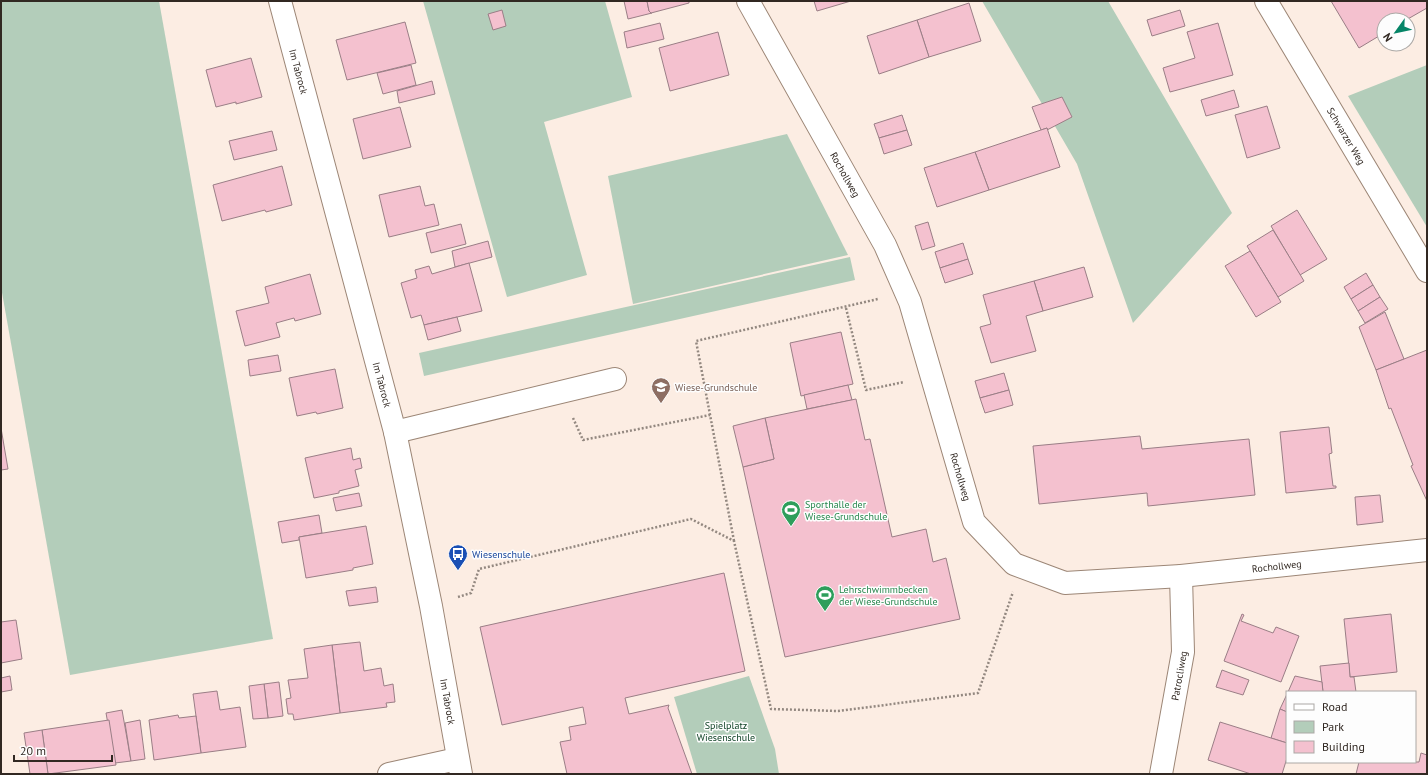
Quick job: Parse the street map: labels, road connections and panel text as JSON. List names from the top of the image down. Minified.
{"streets":{"street":["Im Tabrock","Schwarzer Weg","Rochollweg","Patrocliweg"]},"crossings":[["Rochollweg","Patrocliweg"]],"parks":["Spielplatz Wiesenschule"],"places":{"school or university":["Wiese-Grundschule"],"sports":["Sporthalle der Wiese-Grundschule","Lehrschwimmbecken der Wiese-Grundschule"],"bus stop":["Wiesenschule"]},"legend":["Road","Park","Building"],"scale_bar":"20 m","north":"bottom left"}
